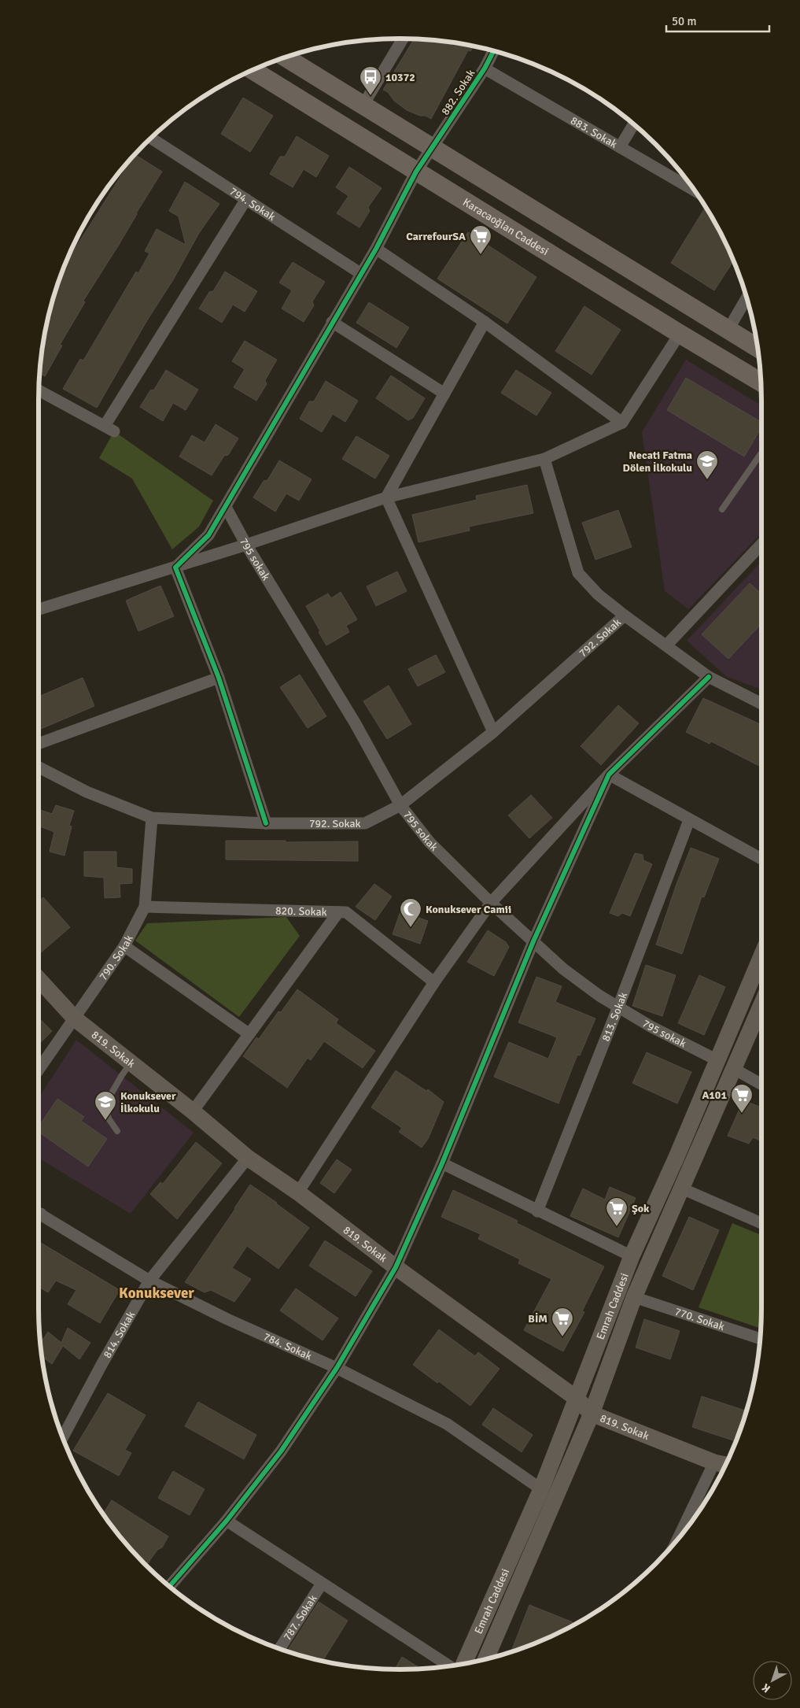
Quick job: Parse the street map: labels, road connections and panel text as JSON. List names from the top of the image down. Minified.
{"streets":{"main road":["Karacaoğlan Caddesi"],"street":["882. Sokak","883. Sokak","794. Sokak","795 sokak","792. Sokak","820. Sokak","790. Sokak","813. Sokak","819. Sokak","Emrah Caddesi","770. Sokak","814. Sokak","784. Sokak","787. Sokak"]},"crossings":[["882. Sokak","883. Sokak"],["882. Sokak","794. Sokak"],["882. Sokak","Karacaoğlan Caddesi"],["882. Sokak","795 sokak"],["795 sokak","792. Sokak"],["795 sokak","813. Sokak"],["795 sokak","Emrah Caddesi"],["792. Sokak","790. Sokak"],["820. Sokak","790. Sokak"],["790. Sokak","819. Sokak"],["819. Sokak","Emrah Caddesi"],["819. Sokak","814. Sokak"],["Emrah Caddesi","770. Sokak"],["Emrah Caddesi","784. Sokak"],["814. Sokak","784. Sokak"]],"districts":["Konuksever"],"places":{"bus stop":["10372"],"supermarket":["CarrefourSA","A101","Şok","BİM"],"school or university":["Necati Fatma Dölen İlkokulu","Konuksever İlkokulu"],"mosque":["Konuksever Camii"]},"scale_bar":"50 m","north":"bottom left"}
